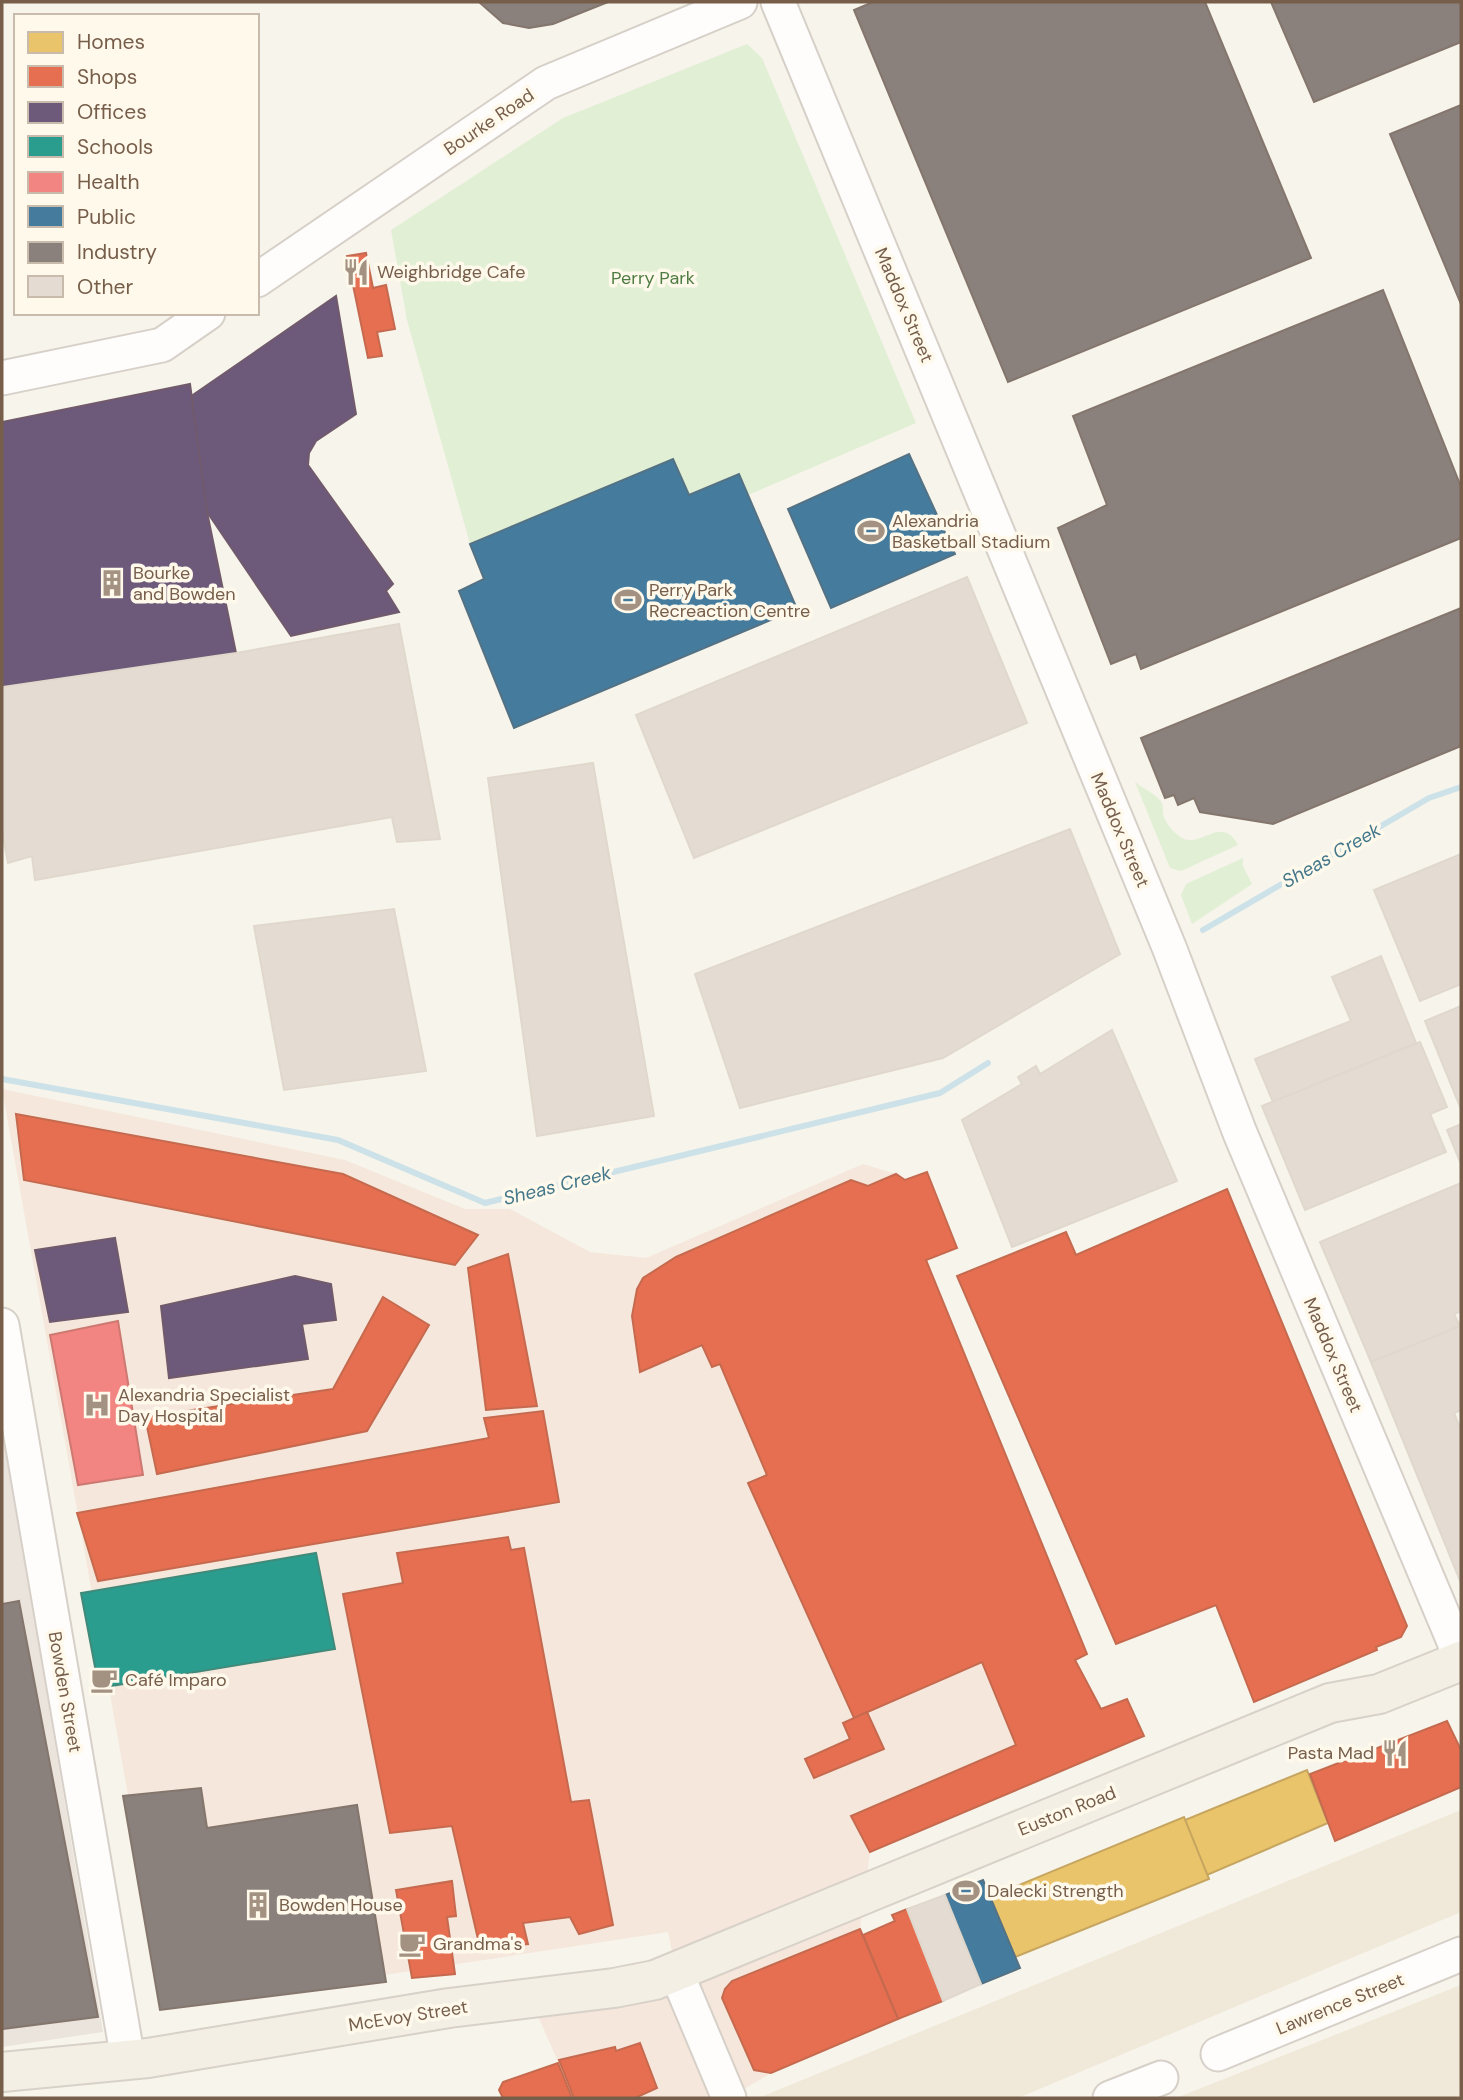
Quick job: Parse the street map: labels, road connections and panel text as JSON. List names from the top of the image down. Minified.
{"streets":{"main road":["Euston Road","McEvoy Street"],"street":["Bourke Road","Maddox Street","Bowden Street","Lawrence Street"]},"crossings":[["Maddox Street","Euston Road"],["Bowden Street","McEvoy Street"],["Euston Road","McEvoy Street"]],"water":["Sheas Creek"],"parks":["Perry Park"],"places":{"restaurant":["Weighbridge Cafe","Pasta Mad"],"sports":["Alexandria Basketball Stadium","Perry Park Recreaction Centre","Dalecki Strength"],"building":["Bourke and Bowden","Bowden House"],"hospital":["Alexandria Specialist Day Hospital"],"cafe":["Café Imparo","Grandma's"]},"legend":["Homes","Shops","Offices","Schools","Health","Public","Industry","Other"]}
